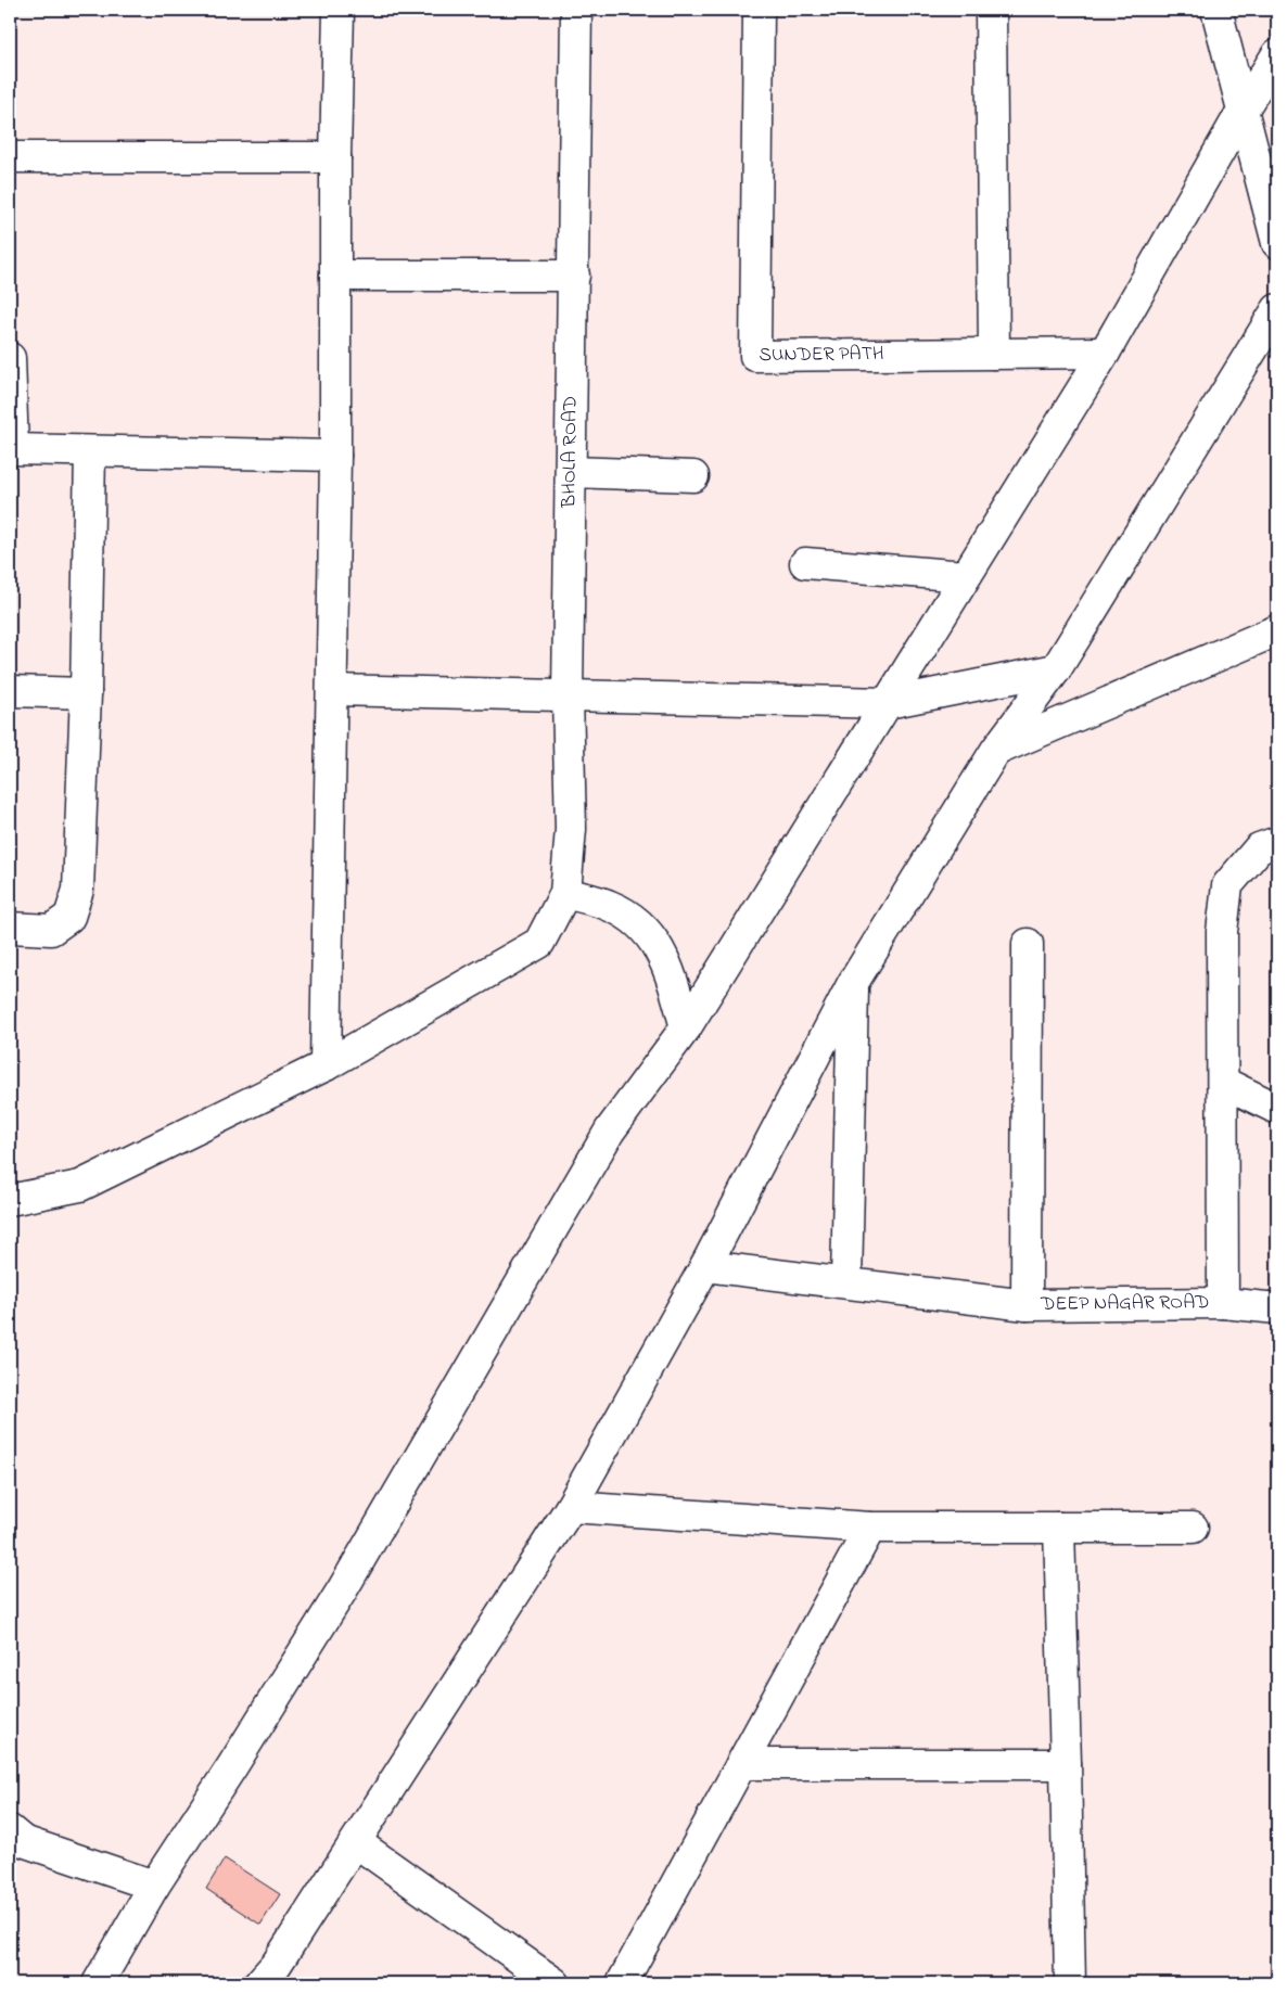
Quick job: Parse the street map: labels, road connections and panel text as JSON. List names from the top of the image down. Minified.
{"streets":{"street":["SUNDER PATH","BHOLA ROAD","DEEP NAGAR ROAD"]}}
